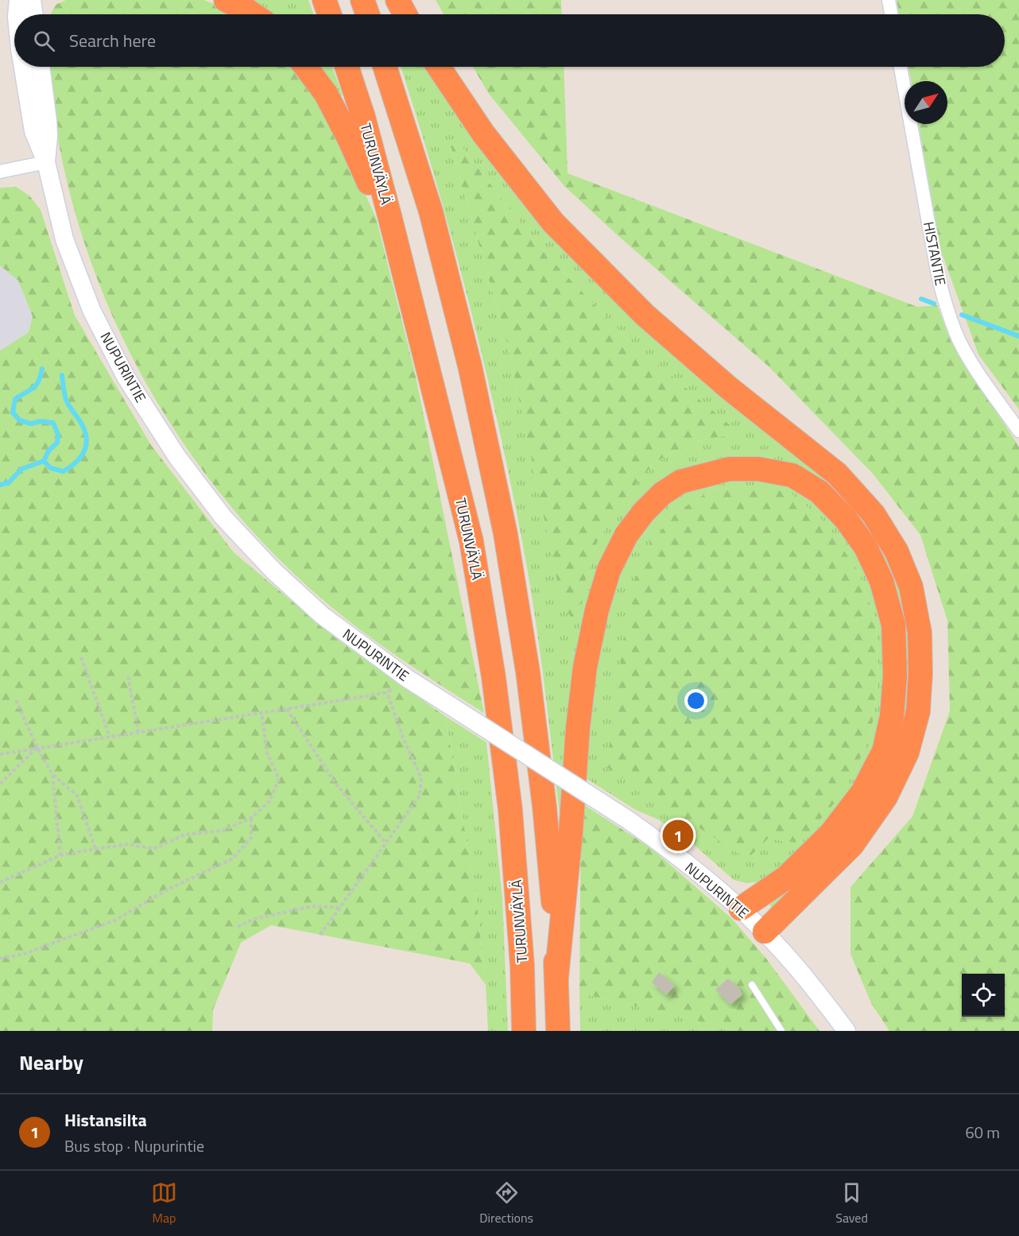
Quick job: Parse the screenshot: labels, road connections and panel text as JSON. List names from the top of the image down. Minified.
{"streets":{"highway":["TURUNVÄYLÄ"],"main road":["NUPURINTIE"],"street":["HISTANTIE"]},"north":"top right","page":{"search":"Search here","pins":"1","heading":"Nearby","list":[{"mark":"1","name":"Histansilta","note":"Bus stop · Nupurintie","value":"60 m"}],"nav":["Map","Directions","Saved"]}}
